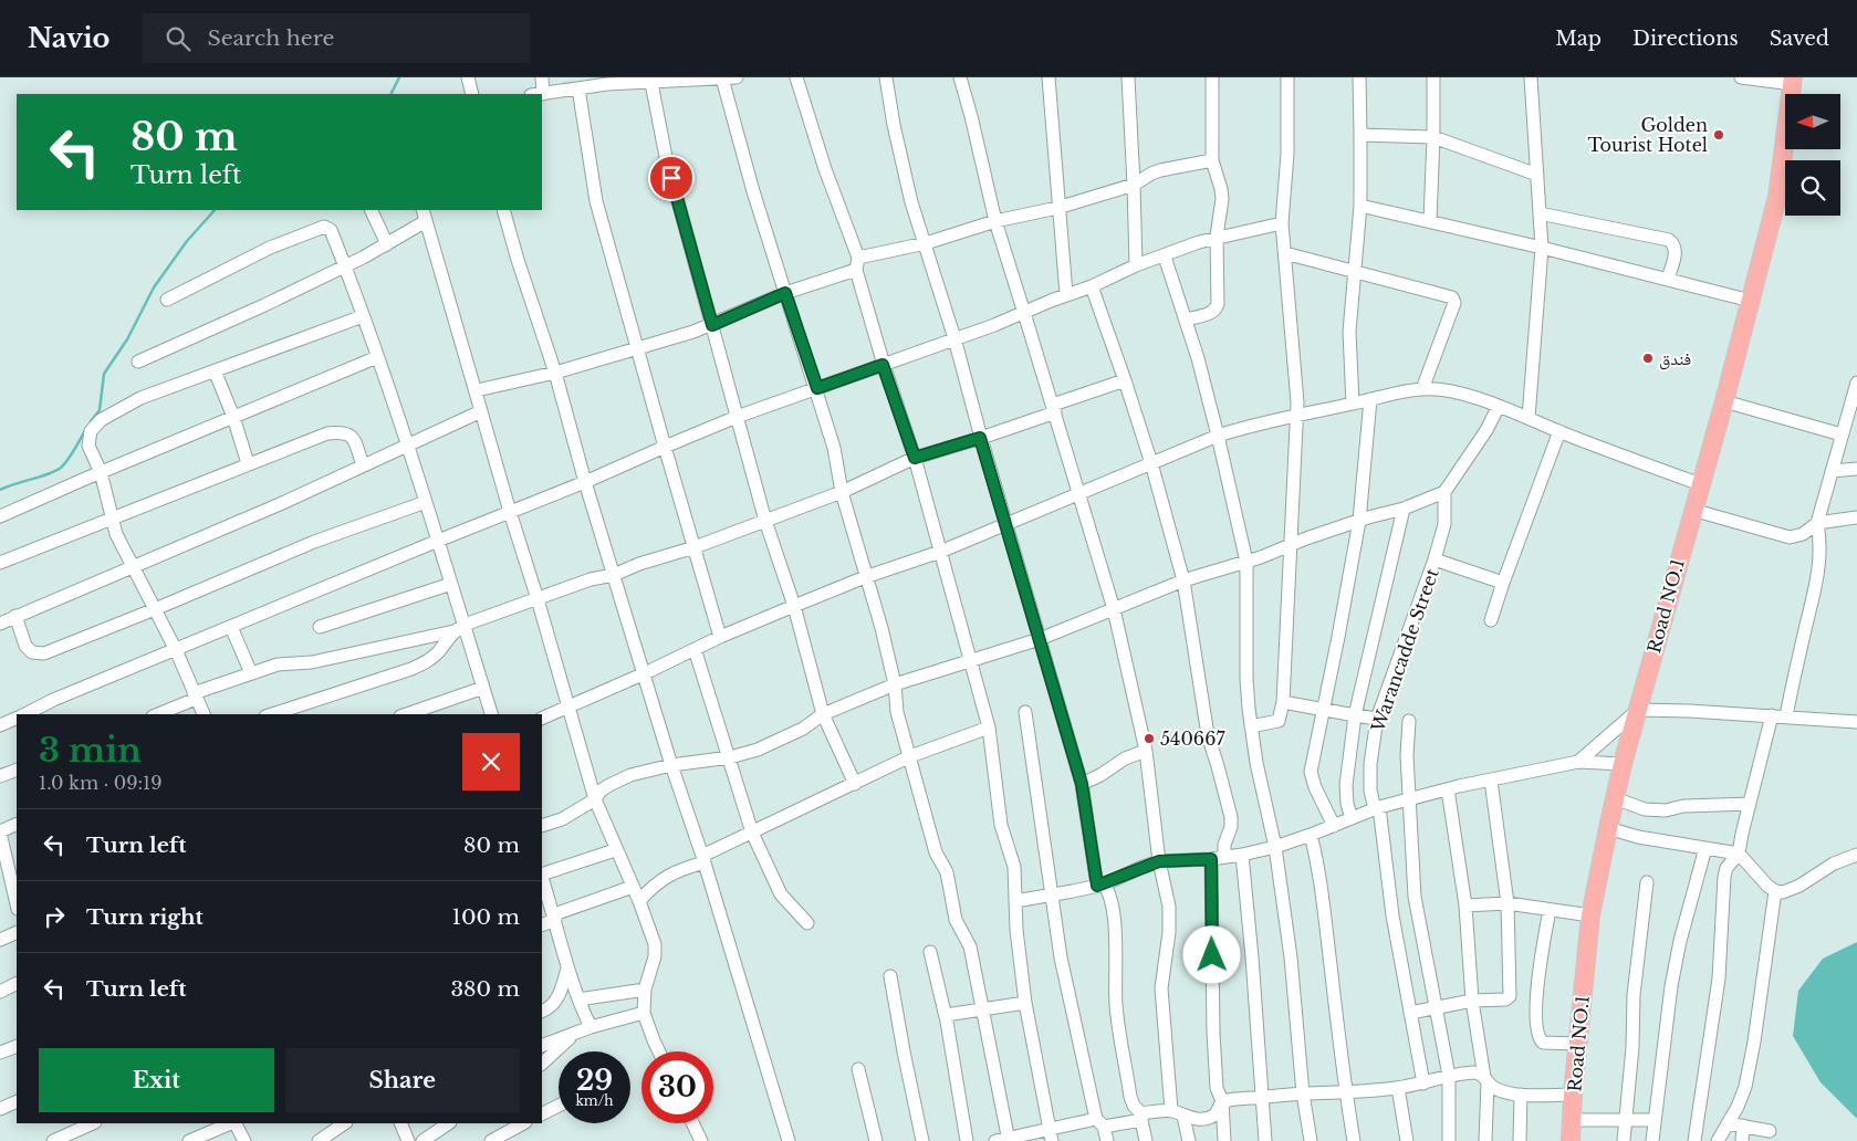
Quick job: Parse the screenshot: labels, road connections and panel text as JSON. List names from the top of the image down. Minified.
{"streets":{"highway":["Road NO.1"],"street":["Warancadde Street"]},"places":["Golden Tourist Hotel","فندق","540667"],"north":"left","page":{"header":"Navio","search":"Search here","nav":["Map","Directions","Saved"],"turn":["80 m","Turn left"],"heading":["3 min","1.0 km · 09:19"],"list":[{"name":"Turn left","value":"80 m"},{"name":"Turn right","value":"100 m"},{"name":"Turn left","value":"380 m"}],"buttons":["Exit","Share"],"speed":"29 km/h","limit":"30"}}
